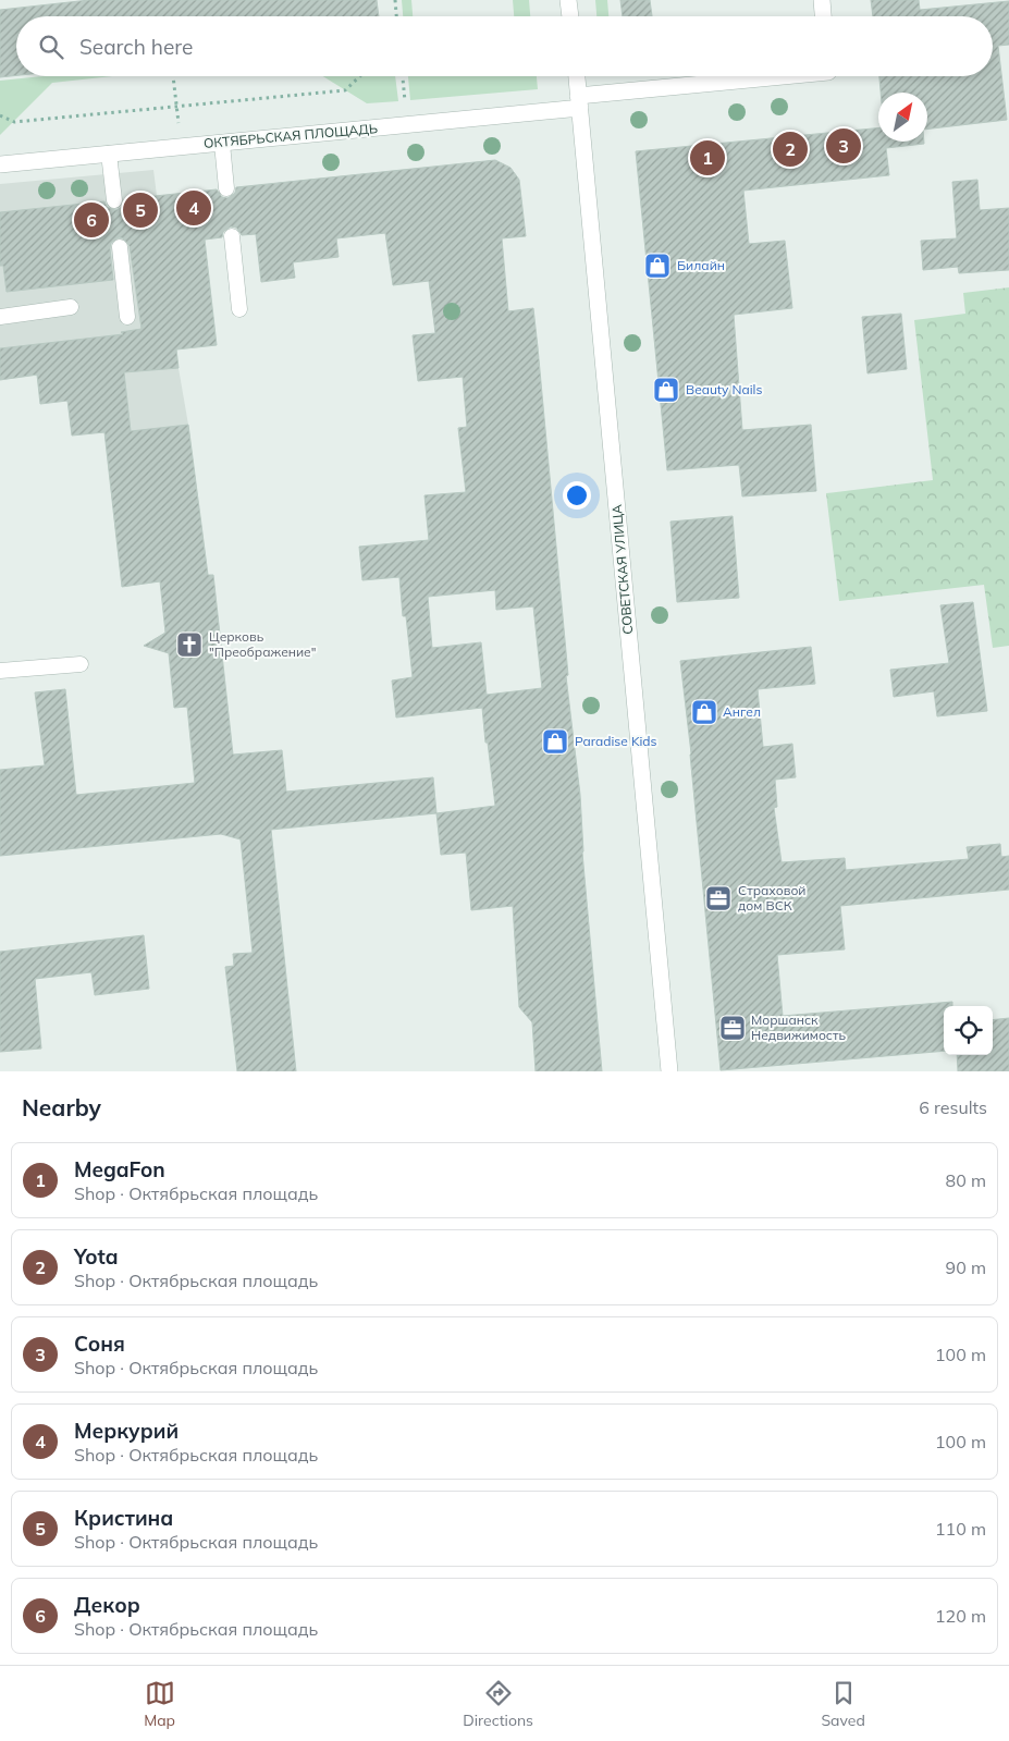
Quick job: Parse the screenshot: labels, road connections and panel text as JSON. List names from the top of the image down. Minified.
{"streets":{"street":["ОКТЯБРЬСКАЯ ПЛОЩАДЬ","СОВЕТСКАЯ УЛИЦА"]},"crossings":[["ОКТЯБРЬСКАЯ ПЛОЩАДЬ","СОВЕТСКАЯ УЛИЦА"]],"places":{"shop":["Билайн","Beauty Nails","Ангел","Paradise Kids"],"church":["Церковь \"Преображение\""],"office":["Страховой дом ВСК","Моршанск Недвижимость"]},"north":"top right","page":{"search":"Search here","pins":["3","2","1","4","5","6"],"heading":["Nearby","6 results"],"list":[{"mark":"1","name":"MegaFon","note":"Shop · Октябрьская площадь","value":"80 m"},{"mark":"2","name":"Yota","note":"Shop · Октябрьская площадь","value":"90 m"},{"mark":"3","name":"Соня","note":"Shop · Октябрьская площадь","value":"100 m"},{"mark":"4","name":"Меркурий","note":"Shop · Октябрьская площадь","value":"100 m"},{"mark":"5","name":"Кристина","note":"Shop · Октябрьская площадь","value":"110 m"},{"mark":"6","name":"Декор","note":"Shop · Октябрьская площадь","value":"120 m"}],"nav":["Map","Directions","Saved"]}}
